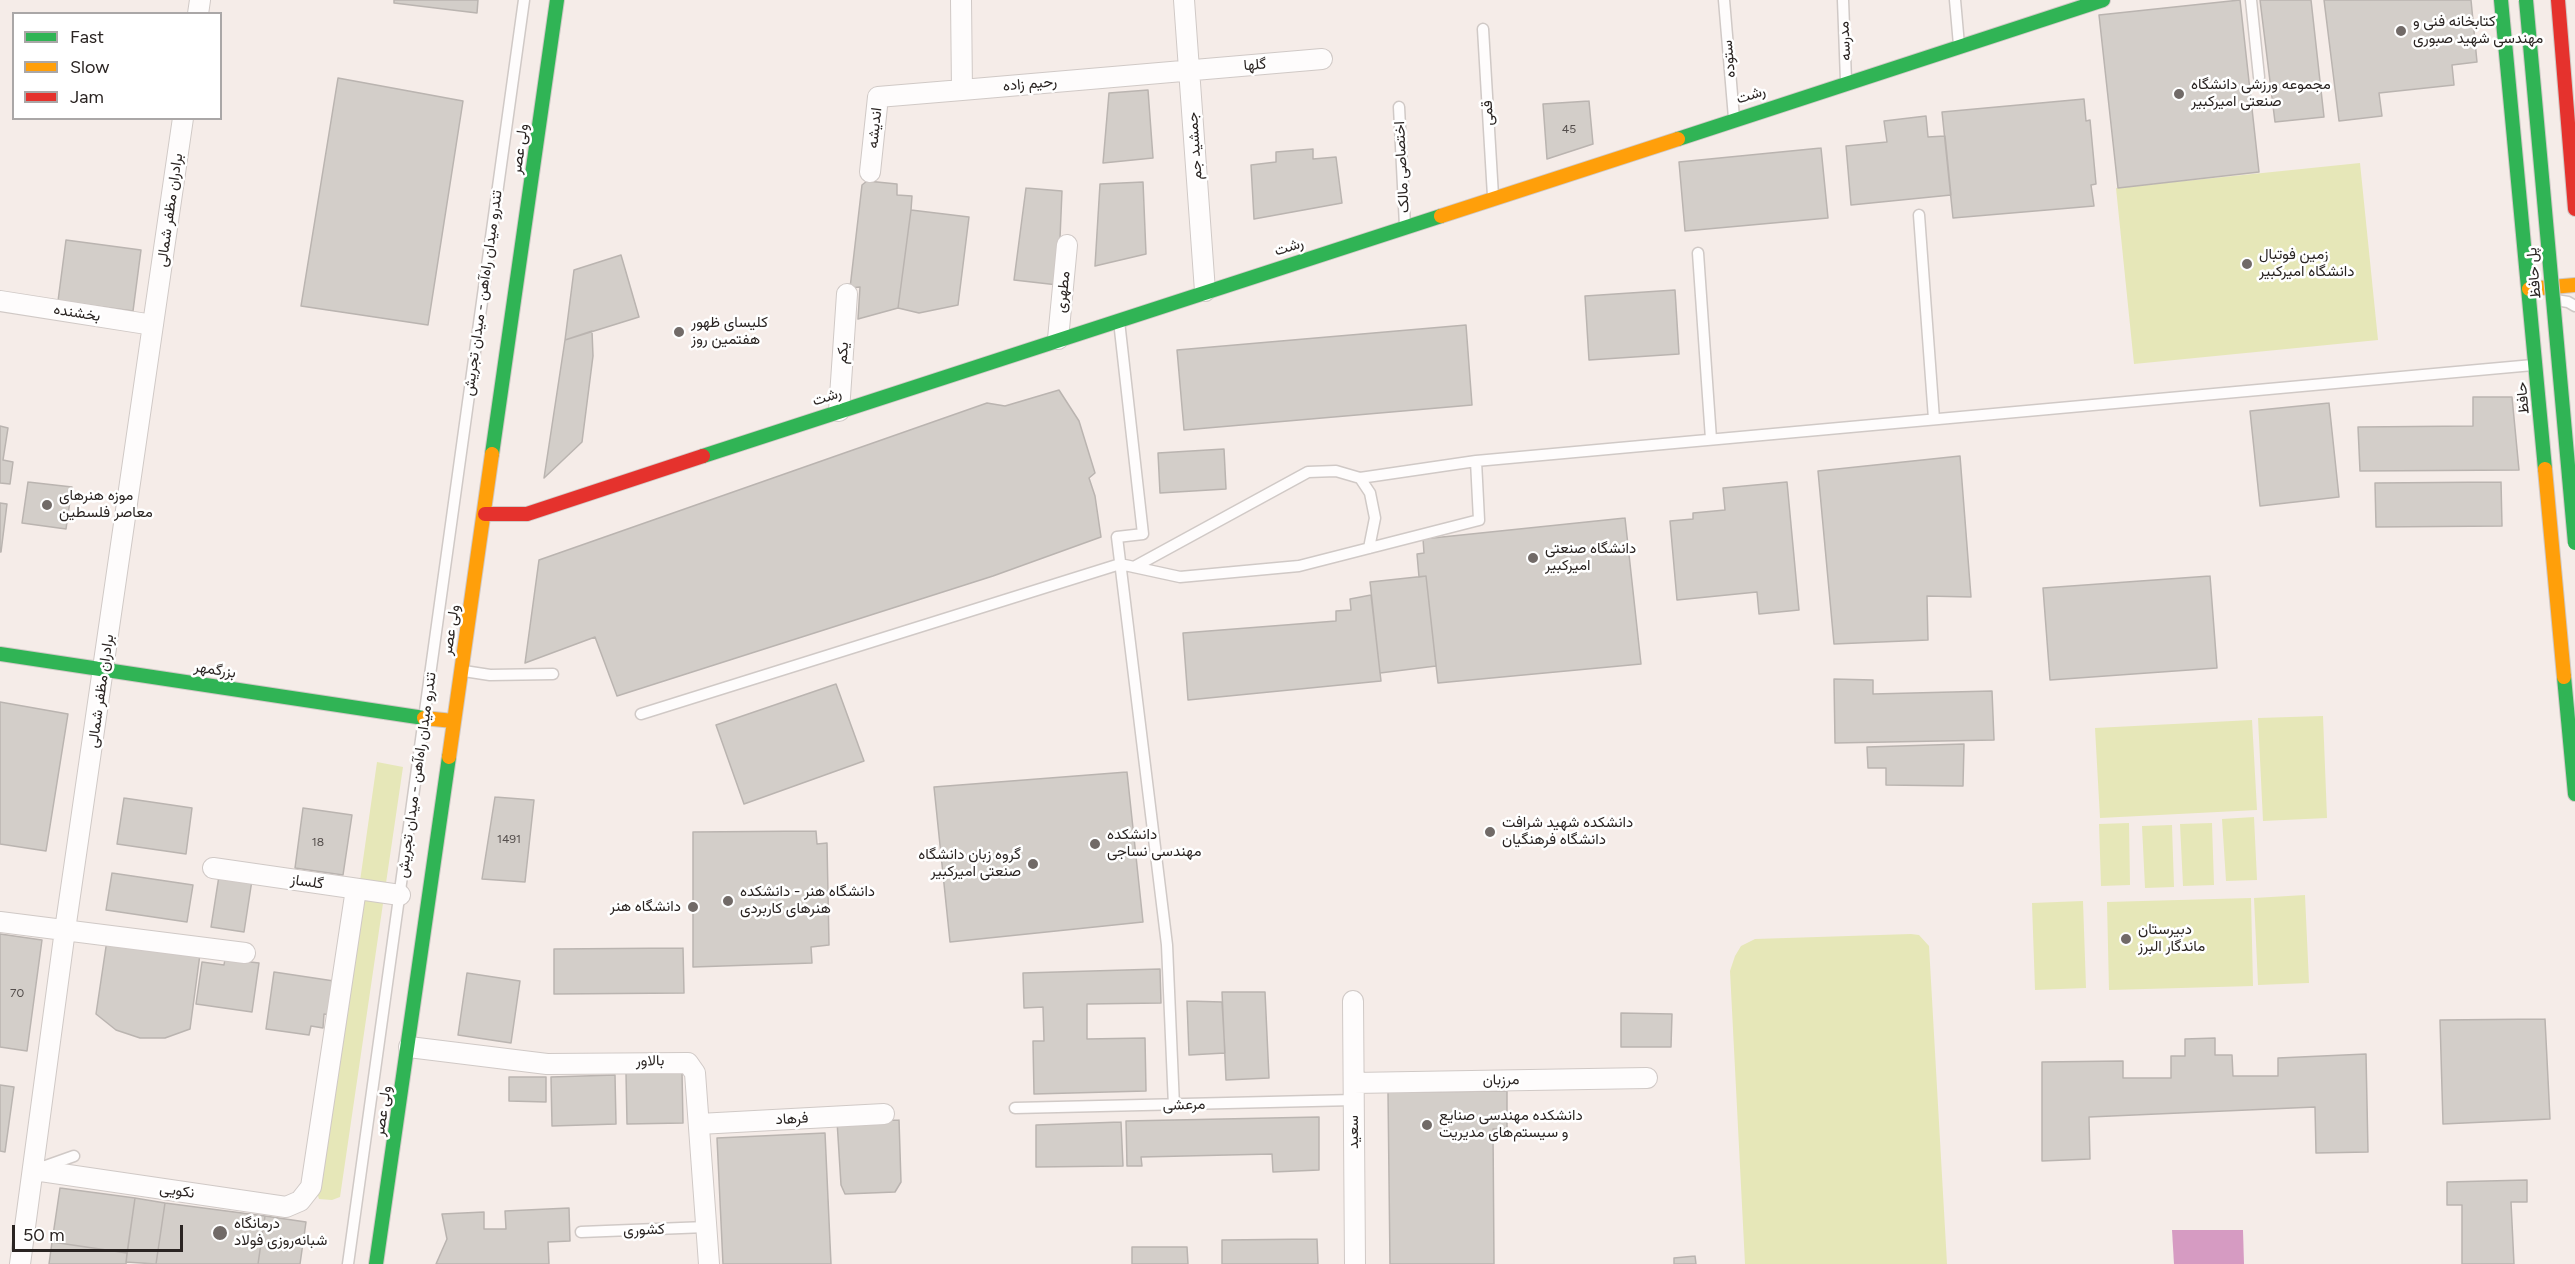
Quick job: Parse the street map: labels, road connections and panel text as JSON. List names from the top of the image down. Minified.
{"streets":{"main road":["رشت","ولی عصر","پل حافظ","حافظ","بزرگمهر"],"street":["گلها","رحیم زاده","اندیشه","جمشید جم","برادران مظفر شمالی","مطهری","بخشنده","یکم","گلساز","بالاور","مرزبان","فرهاد","سعید","نکویی"],"lane":["مدرسه","ستوده","قمی","اختصاصی مالک","تندرو میدان راه‌آهن - میدان تجریش","مرعشی","کشوری"]},"crossings":[["مدرسه","رشت"],["ستوده","رشت"],["گلها","رحیم زاده"],["گلها","جمشید جم"],["رحیم زاده","اندیشه"],["رحیم زاده","جمشید جم"],["رشت","قمی"],["رشت","جمشید جم"],["رشت","ولی عصر"],["رشت","اختصاصی مالک"],["رشت","مطهری"],["رشت","یکم"],["ولی عصر","بزرگمهر"],["ولی عصر","بالاور"],["برادران مظفر شمالی","بخشنده"],["برادران مظفر شمالی","بزرگمهر"],["برادران مظفر شمالی","نکویی"],["تندرو میدان راه‌آهن - میدان تجریش","بزرگمهر"],["تندرو میدان راه‌آهن - میدان تجریش","گلساز"],["گلساز","نکویی"],["بالاور","فرهاد"],["بالاور","کشوری"],["مرزبان","مرعشی"],["مرزبان","سعید"],["مرعشی","سعید"]],"places":["کتابخانه فنی و مهندسی شهید صبوری","مجموعه ورزشی دانشگاه صنعتی امیرکبیر","زمین فوتبال دانشگاه امیرکبیر","کلیسای ظهور هفتمین روز","موزه هنرهای معاصر فلسطین","دانشگاه صنعتی امیرکبیر","دانشکده شهید شرافت دانشگاه فرهنگیان","دانشکده مهندسی نساجی","گروه زبان دانشگاه صنعتی امیرکبیر","دانشگاه هنر - دانشکده هنرهای کاربردی","دانشگاه هنر","دبیرستان ماندگار البرز","دانشکده مهندسی صنایع و سیستم‌های مدیریت","درمانگاه شبانه‌روزی فولاد"],"house_numbers":["45","1491","18","70"],"legend":["Fast","Slow","Jam"],"scale_bar":"50 m"}
